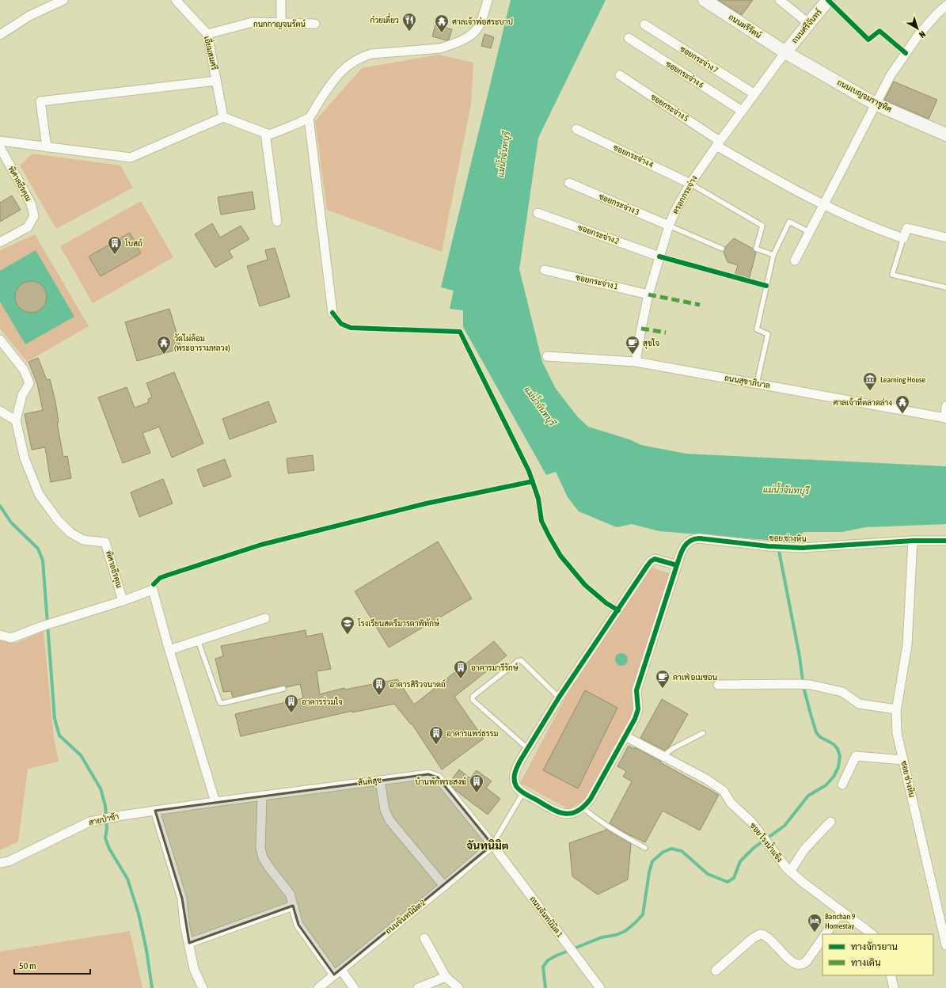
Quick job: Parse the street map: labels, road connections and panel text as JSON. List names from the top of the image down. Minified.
{"streets":{"street":["กนกกาญจนรัตน์","ถนนตรีรัตน์","ถนนศรีจันทร์","เอี่ยมสมศรี","ซอยกระจ่าง 7","ซอยกระจ่าง 6","ถนนเบญจมราชูทิศ","ซอยกระจ่าง 5","ซอยกระจ่าง 4","พิศาลธีรคุณ","ตรอกกระจ่าง","ซอยกระจ่าง 3","ซอยกระจ่าง 2","ซอยกระจ่าง 1","ถนนสุขาภิบาล","ซอย ช่างหิน","สันติสุข","สายป่าช้า","ซอย โรงน้ำแข็ง","ถนนจันทนิมิต 2","ถนนจันทนิมิต 1"]},"crossings":[["กนกกาญจนรัตน์","เอี่ยมสมศรี"],["ถนนตรีรัตน์","ถนนศรีจันทร์"],["ถนนตรีรัตน์","ถนนเบญจมราชูทิศ"],["ถนนตรีรัตน์","ตรอกกระจ่าง"],["ถนนศรีจันทร์","ถนนเบญจมราชูทิศ"],["ถนนศรีจันทร์","ตรอกกระจ่าง"],["ซอยกระจ่าง 7","ตรอกกระจ่าง"],["ซอยกระจ่าง 6","ตรอกกระจ่าง"],["ถนนเบญจมราชูทิศ","ตรอกกระจ่าง"],["ซอยกระจ่าง 5","ตรอกกระจ่าง"],["ซอยกระจ่าง 4","ตรอกกระจ่าง"],["ตรอกกระจ่าง","ซอยกระจ่าง 3"],["ตรอกกระจ่าง","ซอยกระจ่าง 2"],["ตรอกกระจ่าง","ซอยกระจ่าง 1"],["ตรอกกระจ่าง","ถนนสุขาภิบาล"],["ซอย ช่างหิน","ซอย โรงน้ำแข็ง"],["สันติสุข","สายป่าช้า"],["สันติสุข","ถนนจันทนิมิต 2"],["สันติสุข","ถนนจันทนิมิต 1"],["ถนนจันทนิมิต 2","ถนนจันทนิมิต 1"]],"districts":["จันทนิมิต"],"water":["แม่น้ำจันทบุรี"],"places":{"restaurant":["ก๋วยเตี๋ยว"],"temple":["ศาลเจ้าพ่อสระบาป","วัดไผ่ล้อม (พระอารามหลวง)","ศาลเจ้าที่ตลาดล่าง"],"building":["โบสถ์","อาคารมารีรักษ์","อาคารสิริวจนาตถ์","อาคารร่วมใจ","อาคารแพร่ธรรม","บ้านพักพระสงฆ์"],"cafe":["สุขใจ","คาเฟ่ อเมซอน"],"museum":["Learning House"],"school or university":["โรงเรียนสตรีมารดาพิทักษ์"],"hotel":["Banchan 9 Homestay"]},"legend":["ทางจักรยาน","ทางเดิน"],"scale_bar":"50 m","north":"bottom right"}
